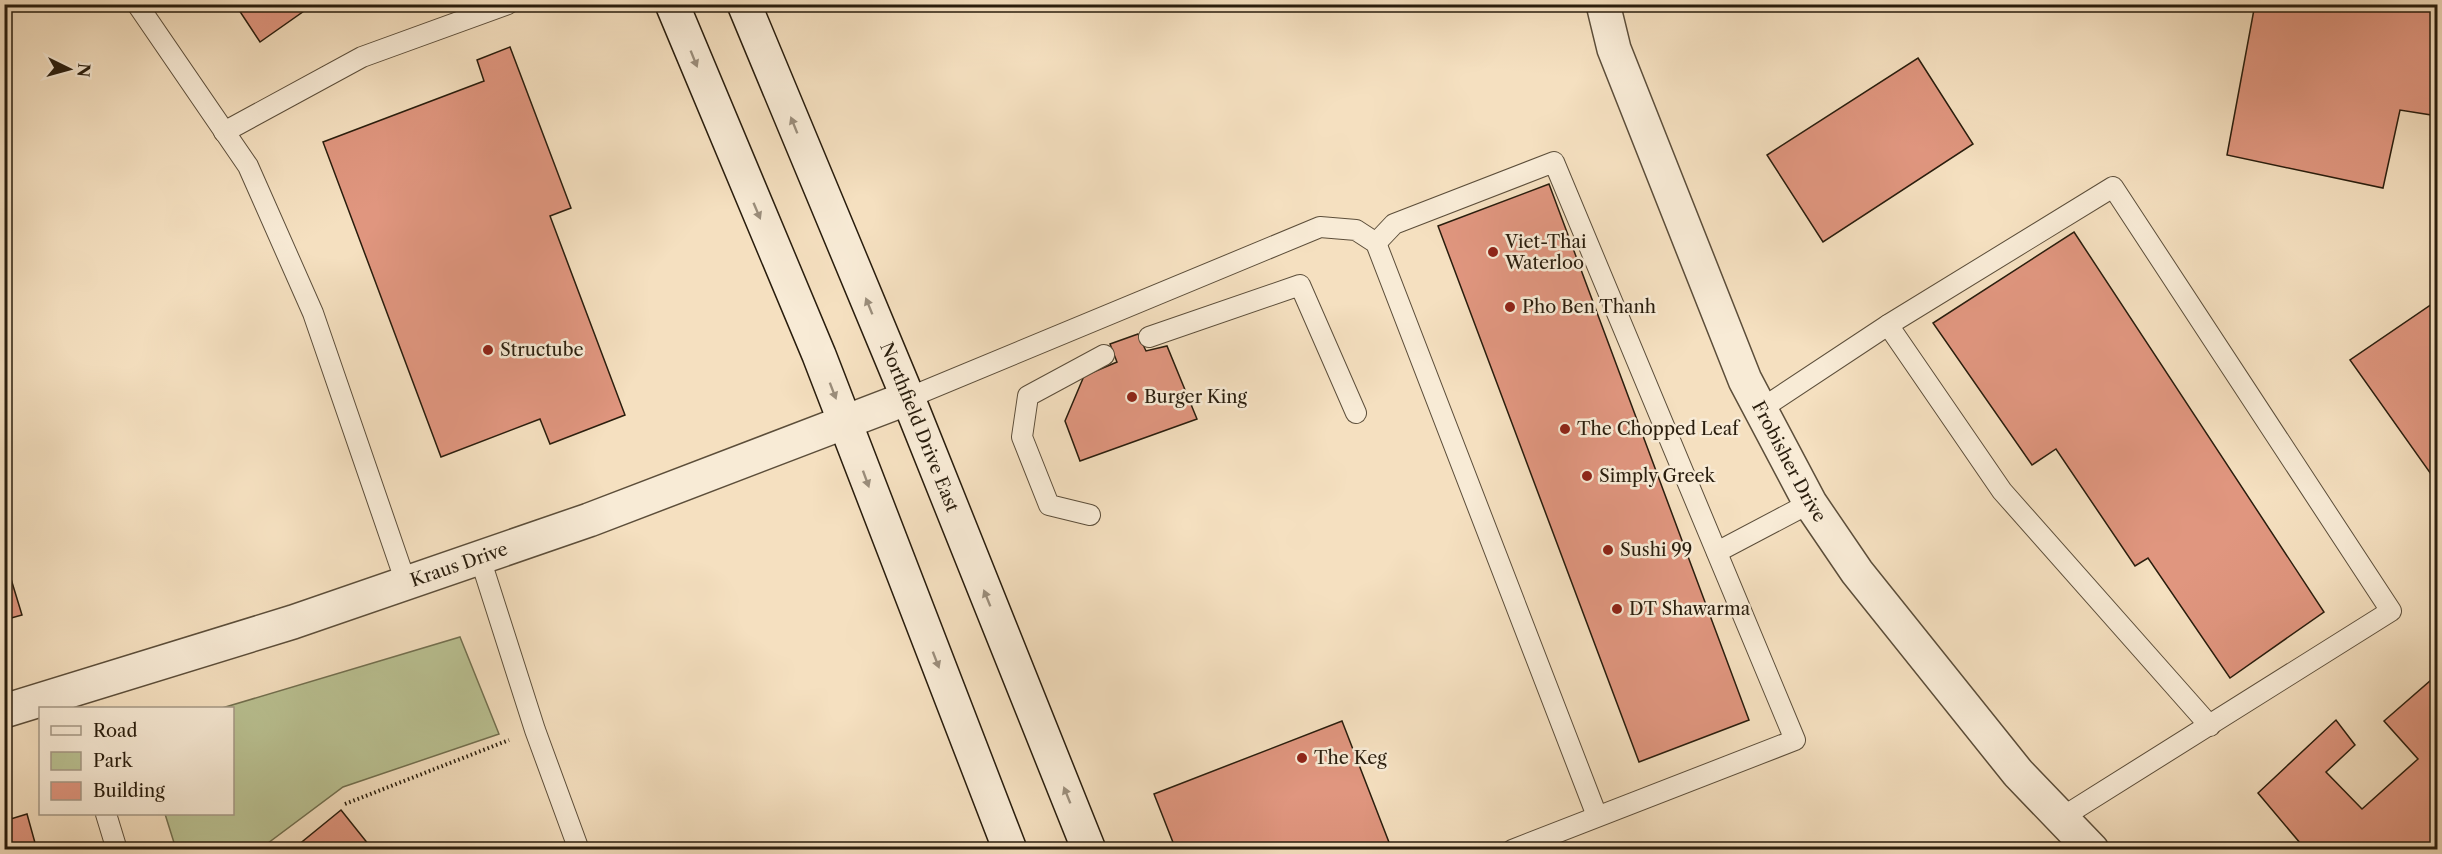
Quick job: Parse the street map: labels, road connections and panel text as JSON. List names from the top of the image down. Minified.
{"streets":{"street":["Northfield Drive East","Frobisher Drive","Kraus Drive"]},"crossings":[["Northfield Drive East","Kraus Drive"]],"places":["Viet-Thai Waterloo","Pho Ben Thanh","Structube","Burger King","The Chopped Leaf","Simply Greek","Sushi 99","DT Shawarma","The Keg"],"legend":["Road","Park","Building"],"north":"right"}
